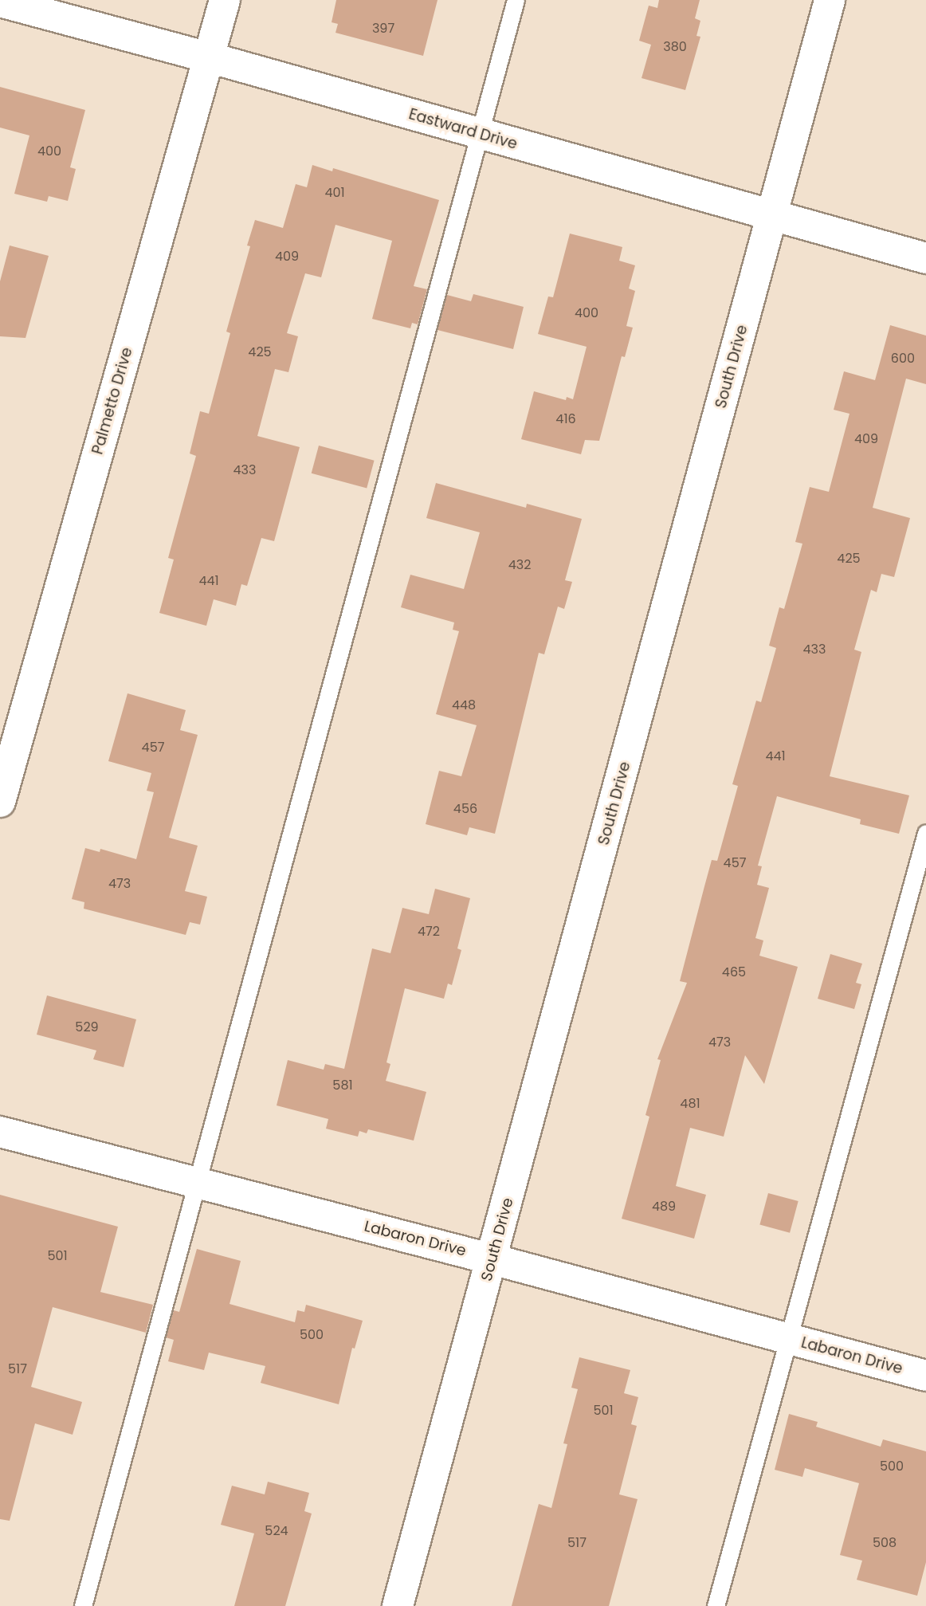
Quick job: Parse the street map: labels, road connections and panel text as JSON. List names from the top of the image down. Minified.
{"streets":{"street":["Eastward Drive","South Drive","Palmetto Drive","Labaron Drive"]},"crossings":[["Eastward Drive","South Drive"],["Eastward Drive","Palmetto Drive"],["South Drive","Labaron Drive"]],"house_numbers":["397","380","400","401","409","400","425","600","416","409","433","425","432","441","433","448","457","441","456","457","473","472","465","529","473","581","481","489","501","500","517","501","500","524","517","508"]}
